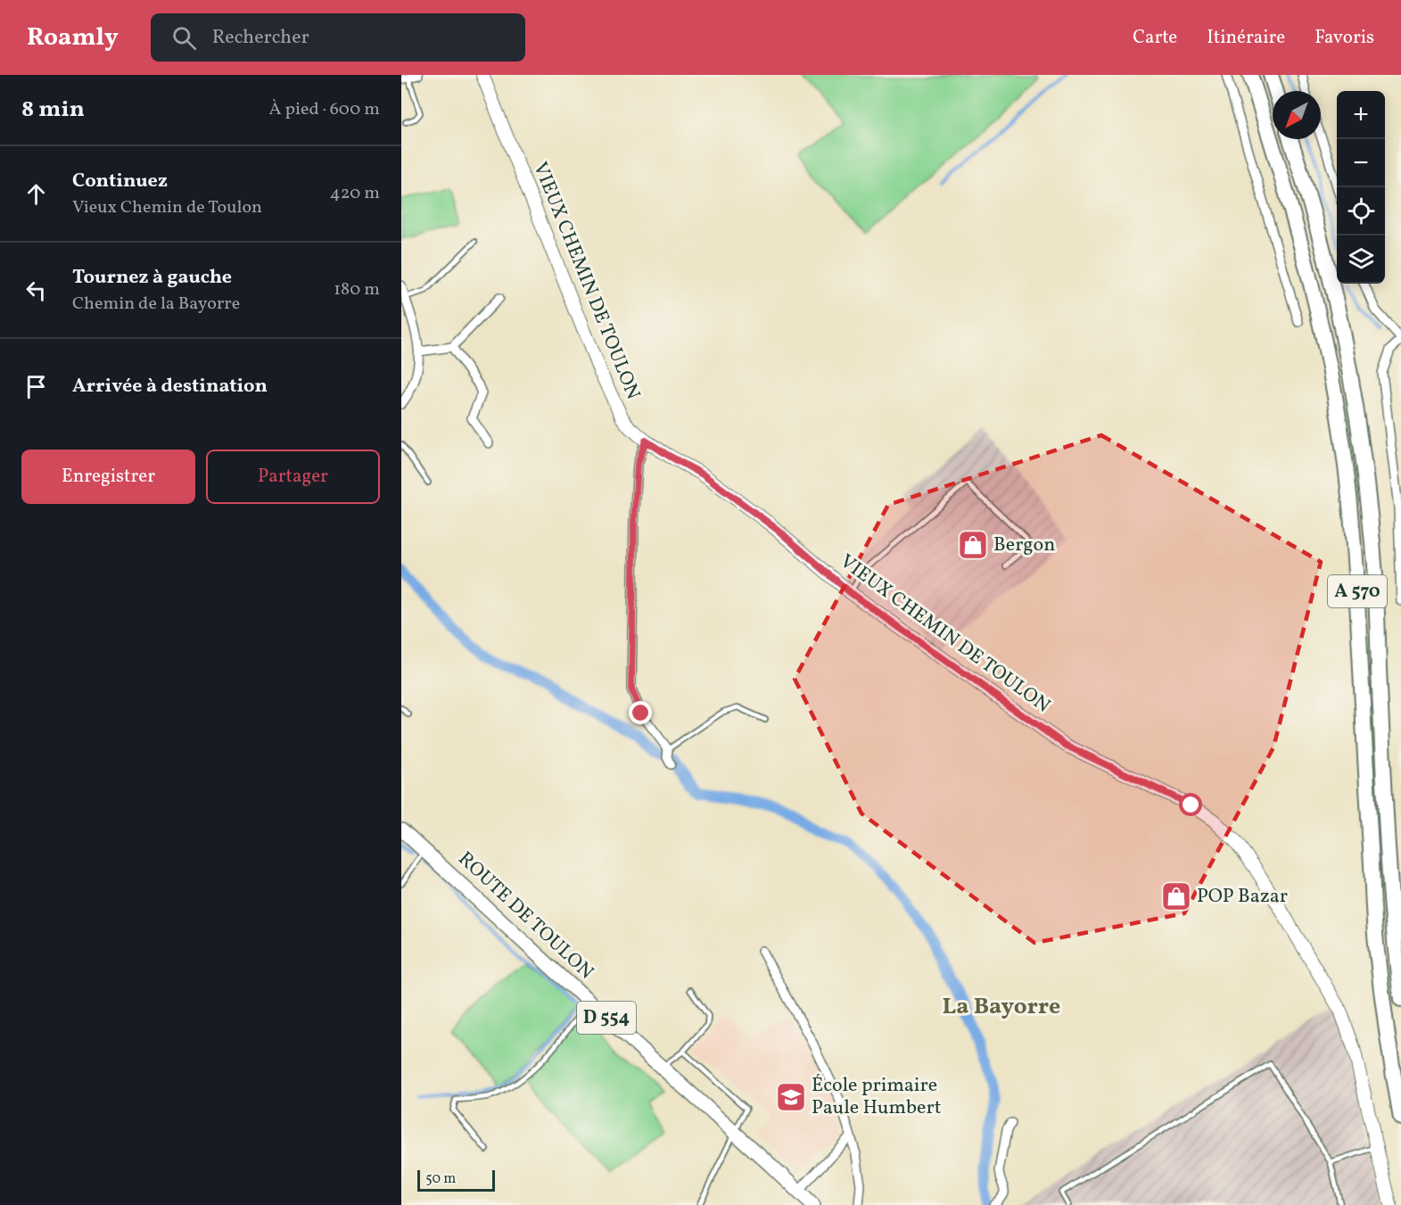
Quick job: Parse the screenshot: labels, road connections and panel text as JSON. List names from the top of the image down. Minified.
{"streets":{"highway":["A 570"],"main road":["ROUTE DE TOULON","D 554"],"street":["VIEUX CHEMIN DE TOULON"]},"districts":["La Bayorre"],"places":{"shop":["Bergon","POP Bazar"],"school or university":["École primaire Paule Humbert"]},"scale_bar":"50 m","north":"bottom left","page":{"header":"Roamly","search":"Rechercher","nav":["Carte","Itinéraire","Favoris"],"heading":["8 min","À pied · 600 m"],"map_buttons":["+","−"],"list":[["Continuez","Vieux Chemin de Toulon","420 m"],["Tournez à gauche","Chemin de la Bayorre","180 m"],"Arrivée à destination"],"buttons":["Enregistrer","Partager"],"scale":"50 m"}}
